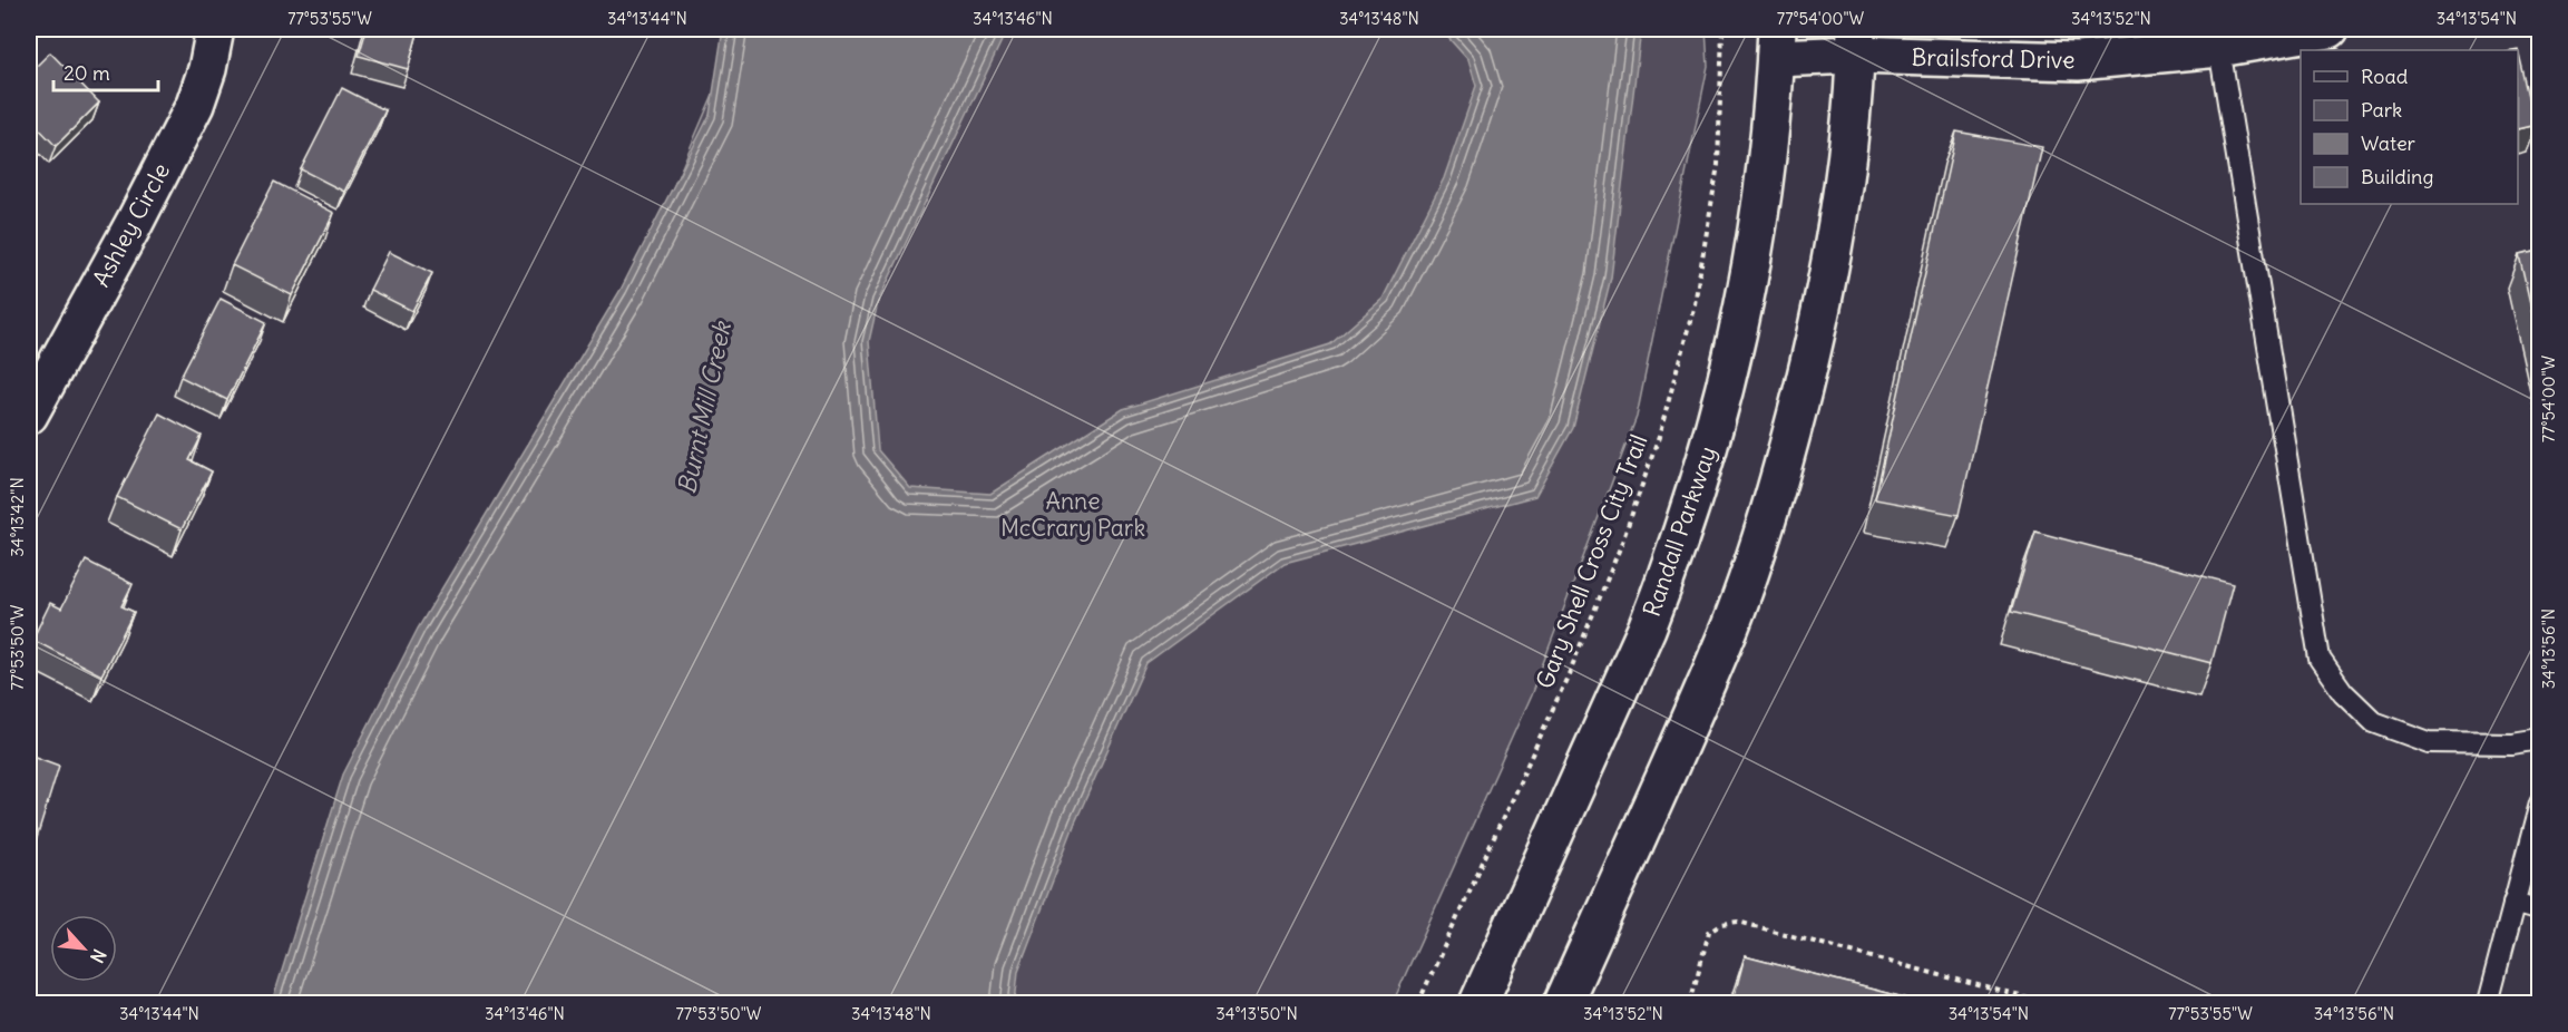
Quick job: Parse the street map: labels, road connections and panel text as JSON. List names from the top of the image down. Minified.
{"streets":{"main road":["Brailsford Drive","Ashley Circle","Randall Parkway"],"path":["Gary Shell Cross City Trail"]},"crossings":[["Brailsford Drive","Randall Parkway"]],"water":["Burnt Mill Creek"],"parks":["Anne McCrary Park"],"legend":["Road","Park","Water","Building"],"scale_bar":"20 m","north":"bottom right","coordinates":["77°53'55\"W","34°13'44\"N","34°13'46\"N","34°13'48\"N","77°54'00\"W","34°13'52\"N","34°13'54\"N","34°13'42\"N","77°53'50\"W","34°13'56\"N","34°13'50\"N"]}
